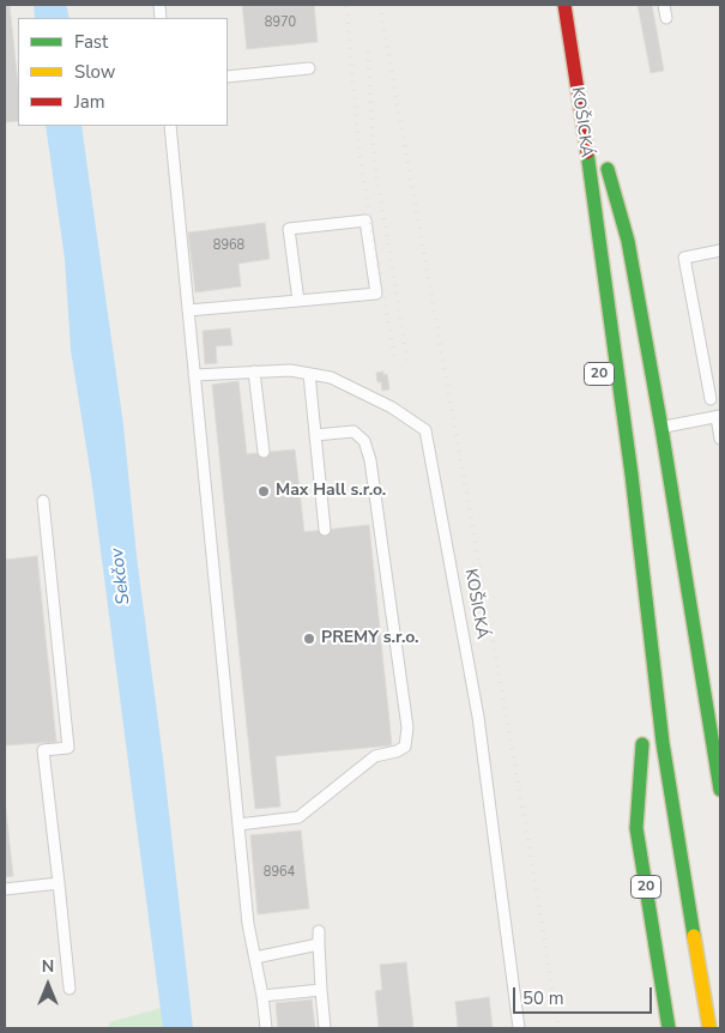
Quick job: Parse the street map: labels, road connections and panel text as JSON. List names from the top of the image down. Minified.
{"streets":{"main road":["20"],"lane":["KOŠICKÁ"]},"water":["Sekčov"],"places":["Max Hall s.r.o.","PREMY s.r.o."],"house_numbers":["8970","8968","8964"],"legend":["Fast","Slow","Jam"],"scale_bar":"50 m","north":"top"}
